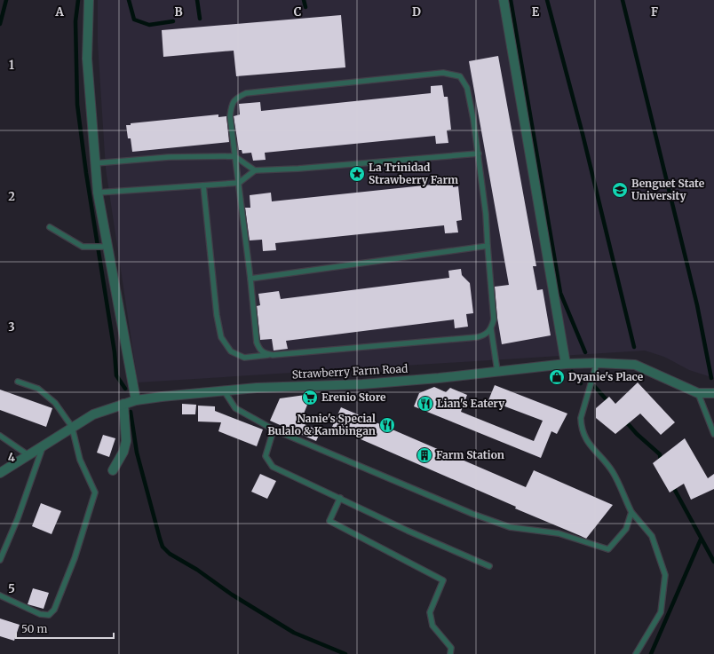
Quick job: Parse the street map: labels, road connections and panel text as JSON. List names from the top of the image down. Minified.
{"streets":{"street":["Strawberry Farm Road"]},"places":{"place":["La Trinidad Strawberry Farm"],"school or university":["Benguet State University"],"shop":["Dyanie's Place"],"supermarket":["Erenio Store"],"restaurant":["Lian's Eatery","Nanie's Special Bulalo & Kambingan"],"building":["Farm Station"]},"scale_bar":"50 m","grid":{"columns":["A","B","C","D","E","F"],"rows":["1","2","3","4","5"]}}
